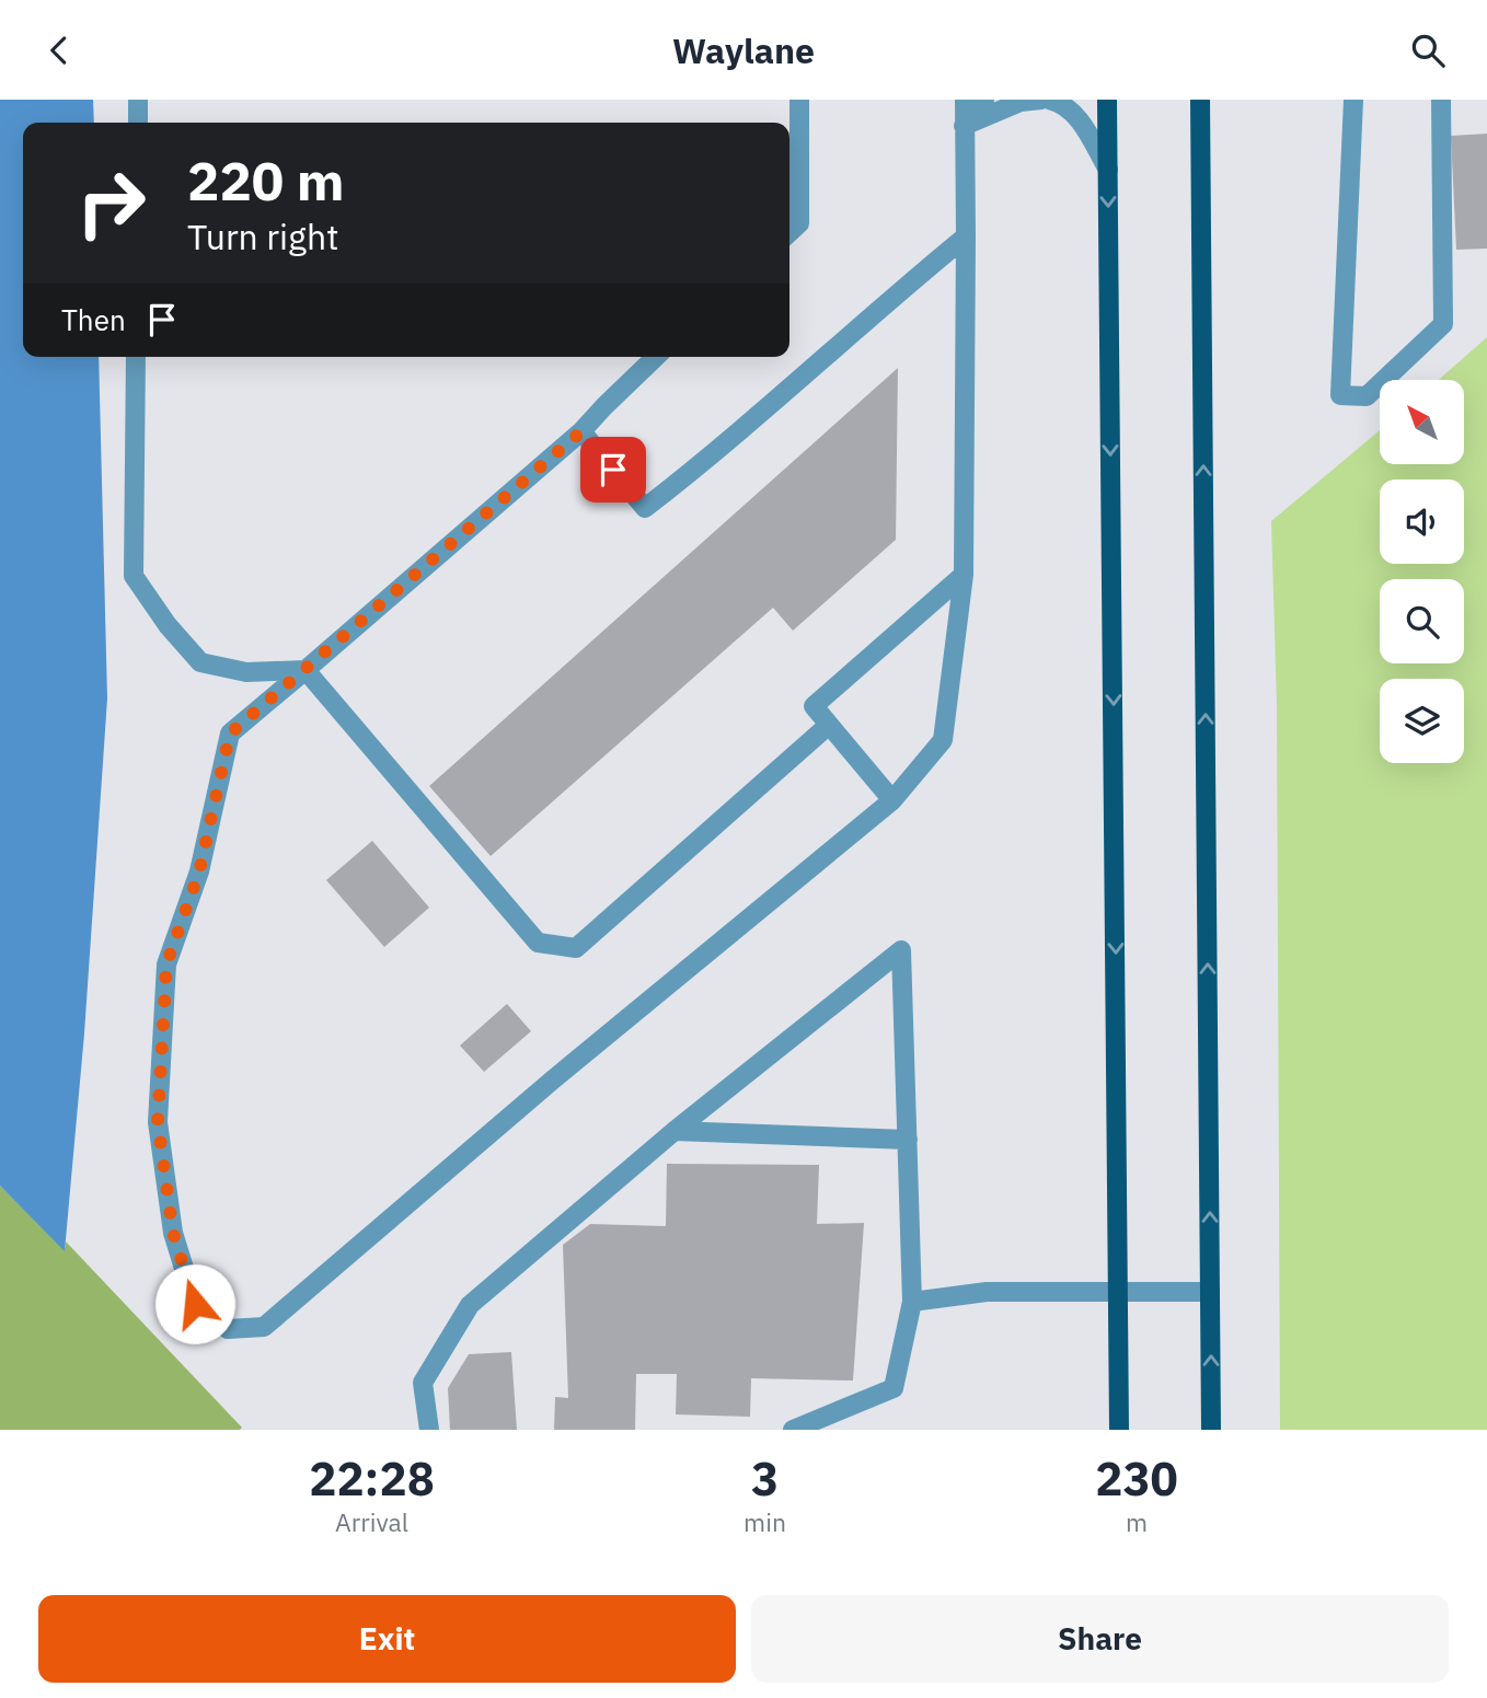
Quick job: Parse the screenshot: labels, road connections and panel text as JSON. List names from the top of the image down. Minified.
{"north":"top left","page":{"header":"Waylane","turn":["220 m","Turn right"],"then":"Then","eta":["22:28","Arrival","3","min","230","m"],"buttons":["Exit","Share"]}}
